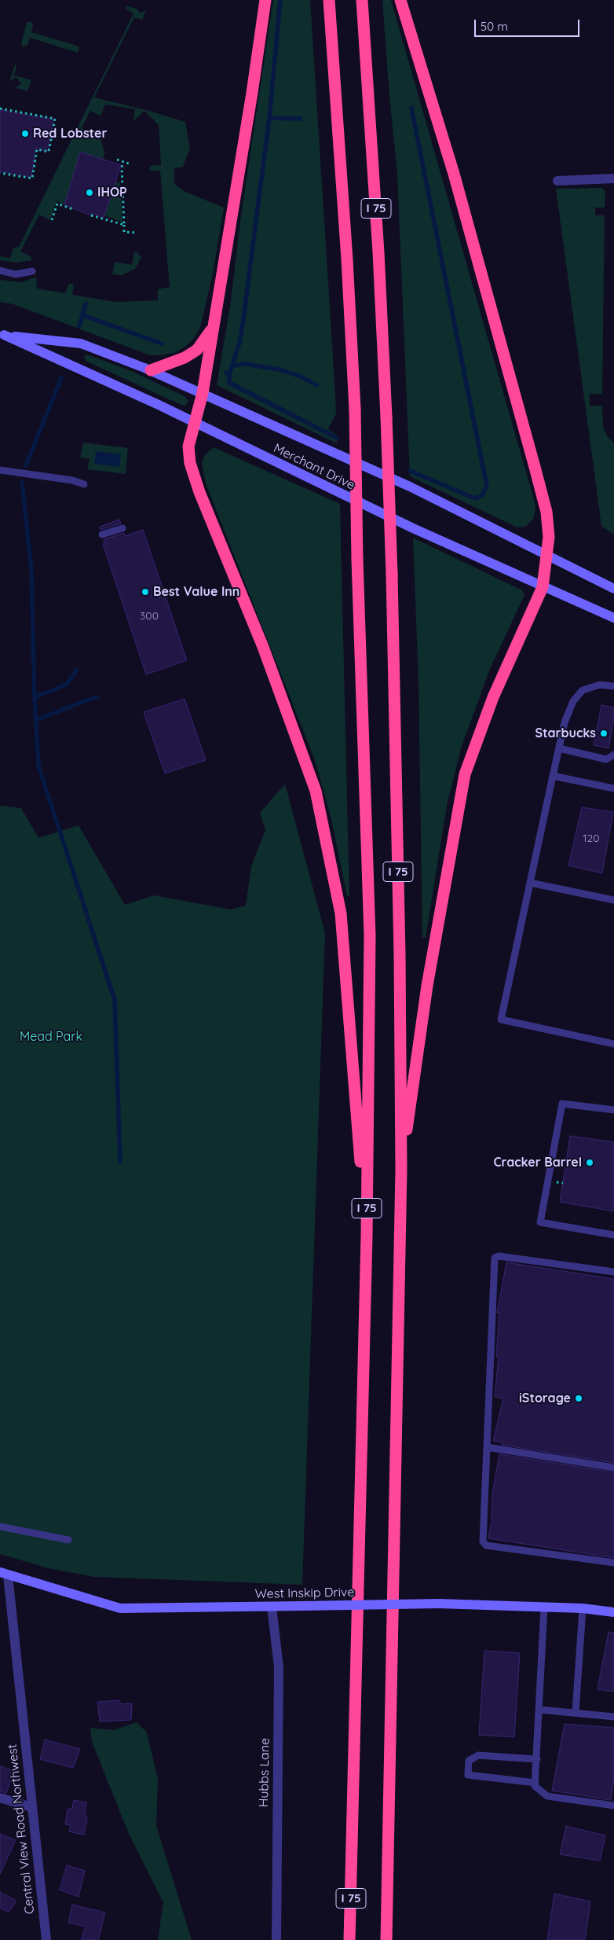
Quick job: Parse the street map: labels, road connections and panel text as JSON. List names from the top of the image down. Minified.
{"streets":{"highway":["I 75"],"main road":["Merchant Drive","West Inskip Drive"],"street":["Hubbs Lane","Central View Road Northwest"]},"crossings":[["West Inskip Drive","Hubbs Lane"],["West Inskip Drive","Central View Road Northwest"]],"parks":["Mead Park"],"places":["Red Lobster","IHOP","Best Value Inn","Starbucks","Cracker Barrel","iStorage"],"house_numbers":["300","120"],"scale_bar":"50 m"}
